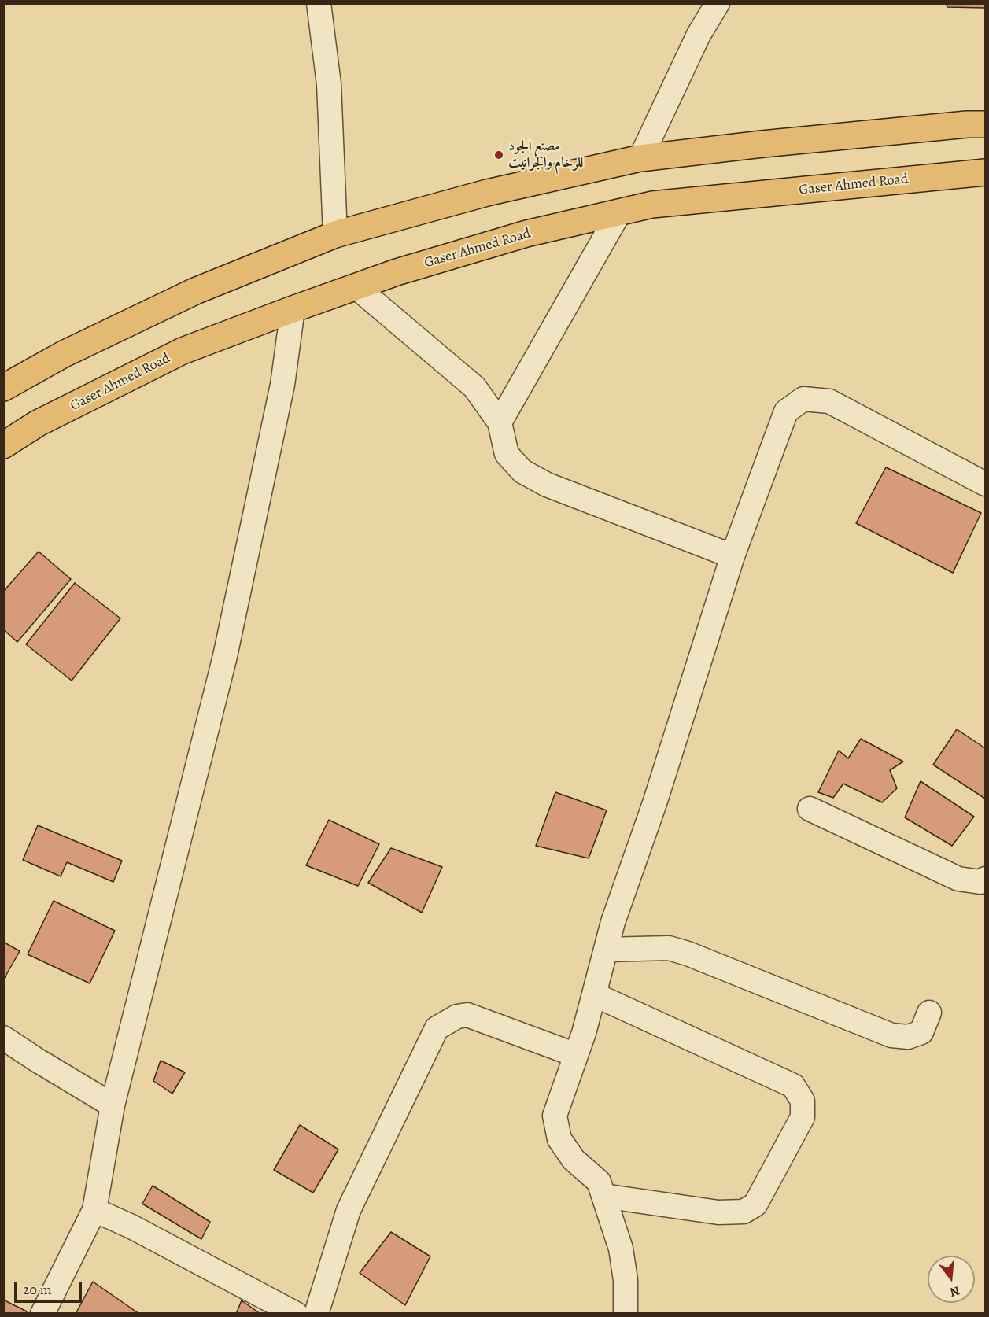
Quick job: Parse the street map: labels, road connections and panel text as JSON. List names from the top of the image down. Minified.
{"streets":{"main road":["Gaser Ahmed Road"]},"places":["مصنع الجود للرخام والجرانيت"],"scale_bar":"20 m","north":"bottom"}
